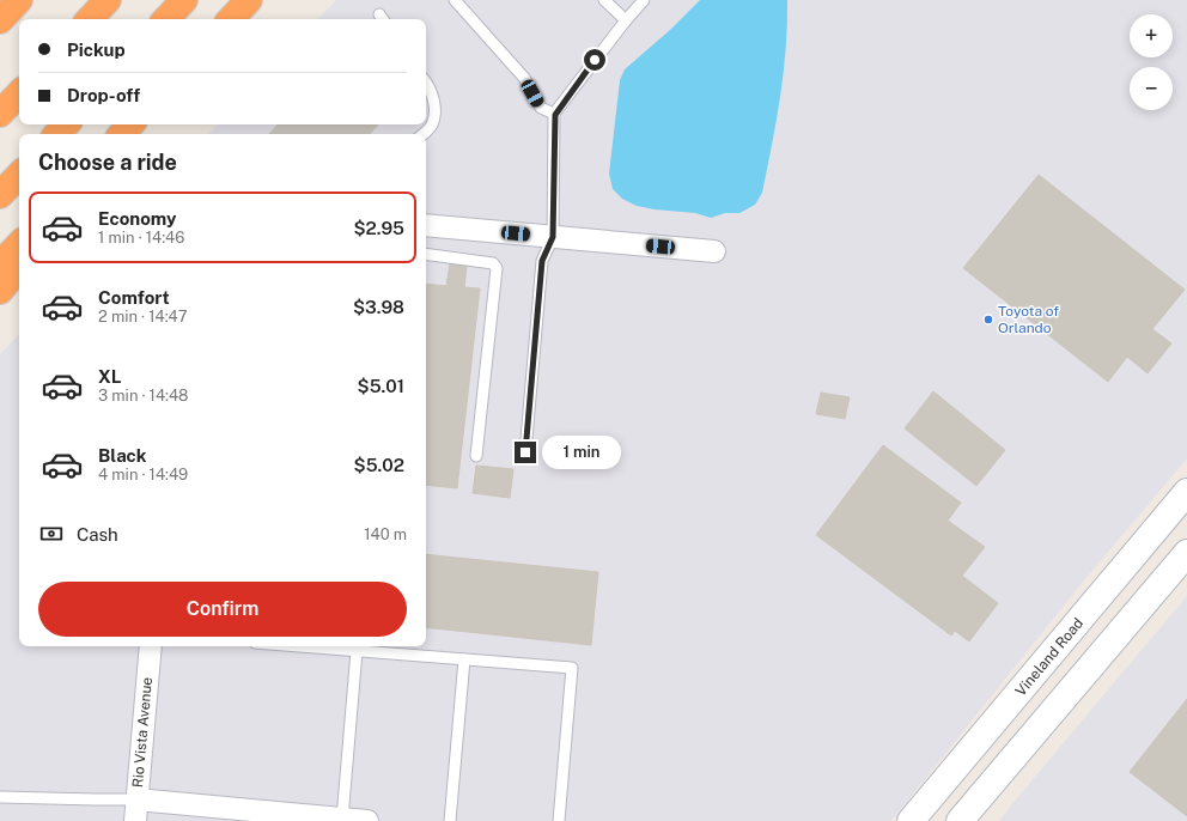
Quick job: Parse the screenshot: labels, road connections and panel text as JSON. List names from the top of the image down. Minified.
{"streets":{"street":["Vineland Road","Rio Vista Avenue"]},"places":["Toyota of Orlando"],"page":{"map_buttons":["+","−"],"banner":["Pickup","Drop-off"],"heading":"Choose a ride","list":[{"name":"Economy","note":"1 min · 14:46","value":"$2.95"},{"name":"Comfort","note":"2 min · 14:47","value":"$3.98"},{"name":"XL","note":"3 min · 14:48","value":"$5.01"},{"name":"Black","note":"4 min · 14:49","value":"$5.02"}],"bubble":"1 min","pay":["Cash","140 m"],"buttons":"Confirm"}}
